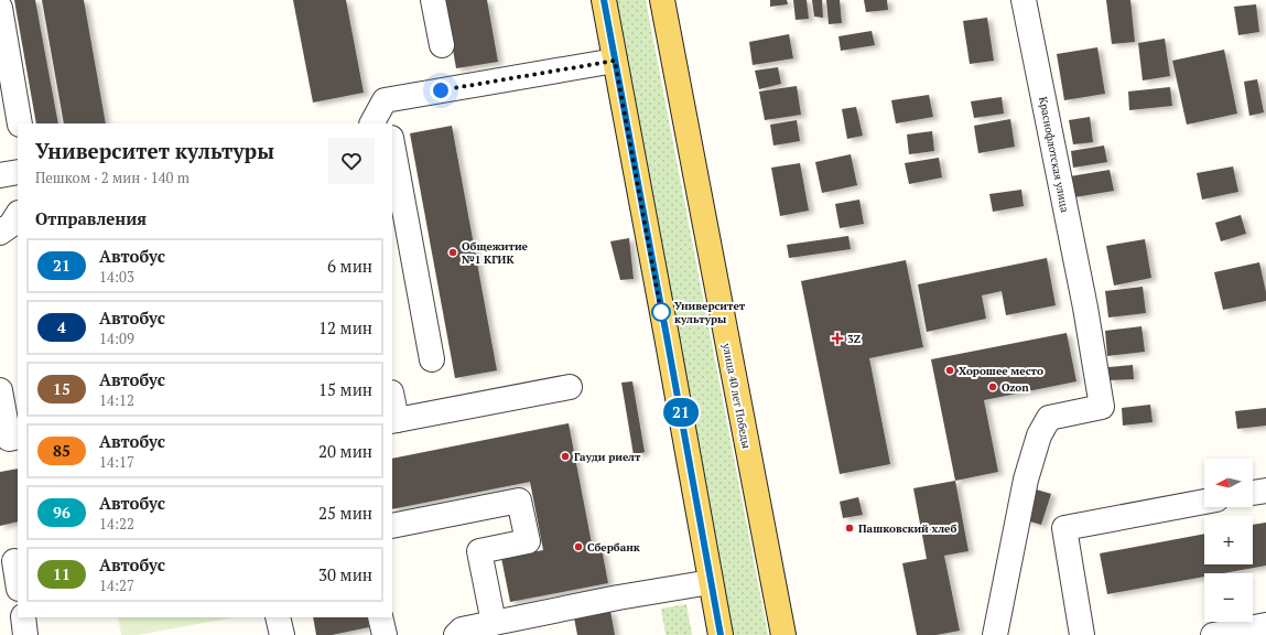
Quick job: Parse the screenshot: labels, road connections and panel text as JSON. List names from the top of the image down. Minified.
{"streets":{"main road":["улица 40 лет Победы"],"street":["Краснофлотская улица"]},"places":{"other":["Общежитие №1 КГИК","Университет культуры","Хорошее место","Ozon","Гауди риелт","Пашковский хлеб","Сбербанк"],"health":["3Z"]},"lines":["bus line 21"],"north":"left","page":{"on_map":"21","heading":[["Университет культуры","Пешком · 2 мин · 140 m"],"Отправления"],"list":[{"mark":"21","name":"Автобус","note":"14:03","value":"6 мин"},{"mark":"4","name":"Автобус","note":"14:09","value":"12 мин"},{"mark":"15","name":"Автобус","note":"14:12","value":"15 мин"},{"mark":"85","name":"Автобус","note":"14:17","value":"20 мин"},{"mark":"96","name":"Автобус","note":"14:22","value":"25 мин"},{"mark":"11","name":"Автобус","note":"14:27","value":"30 мин"}],"map_buttons":["+","−"]}}
